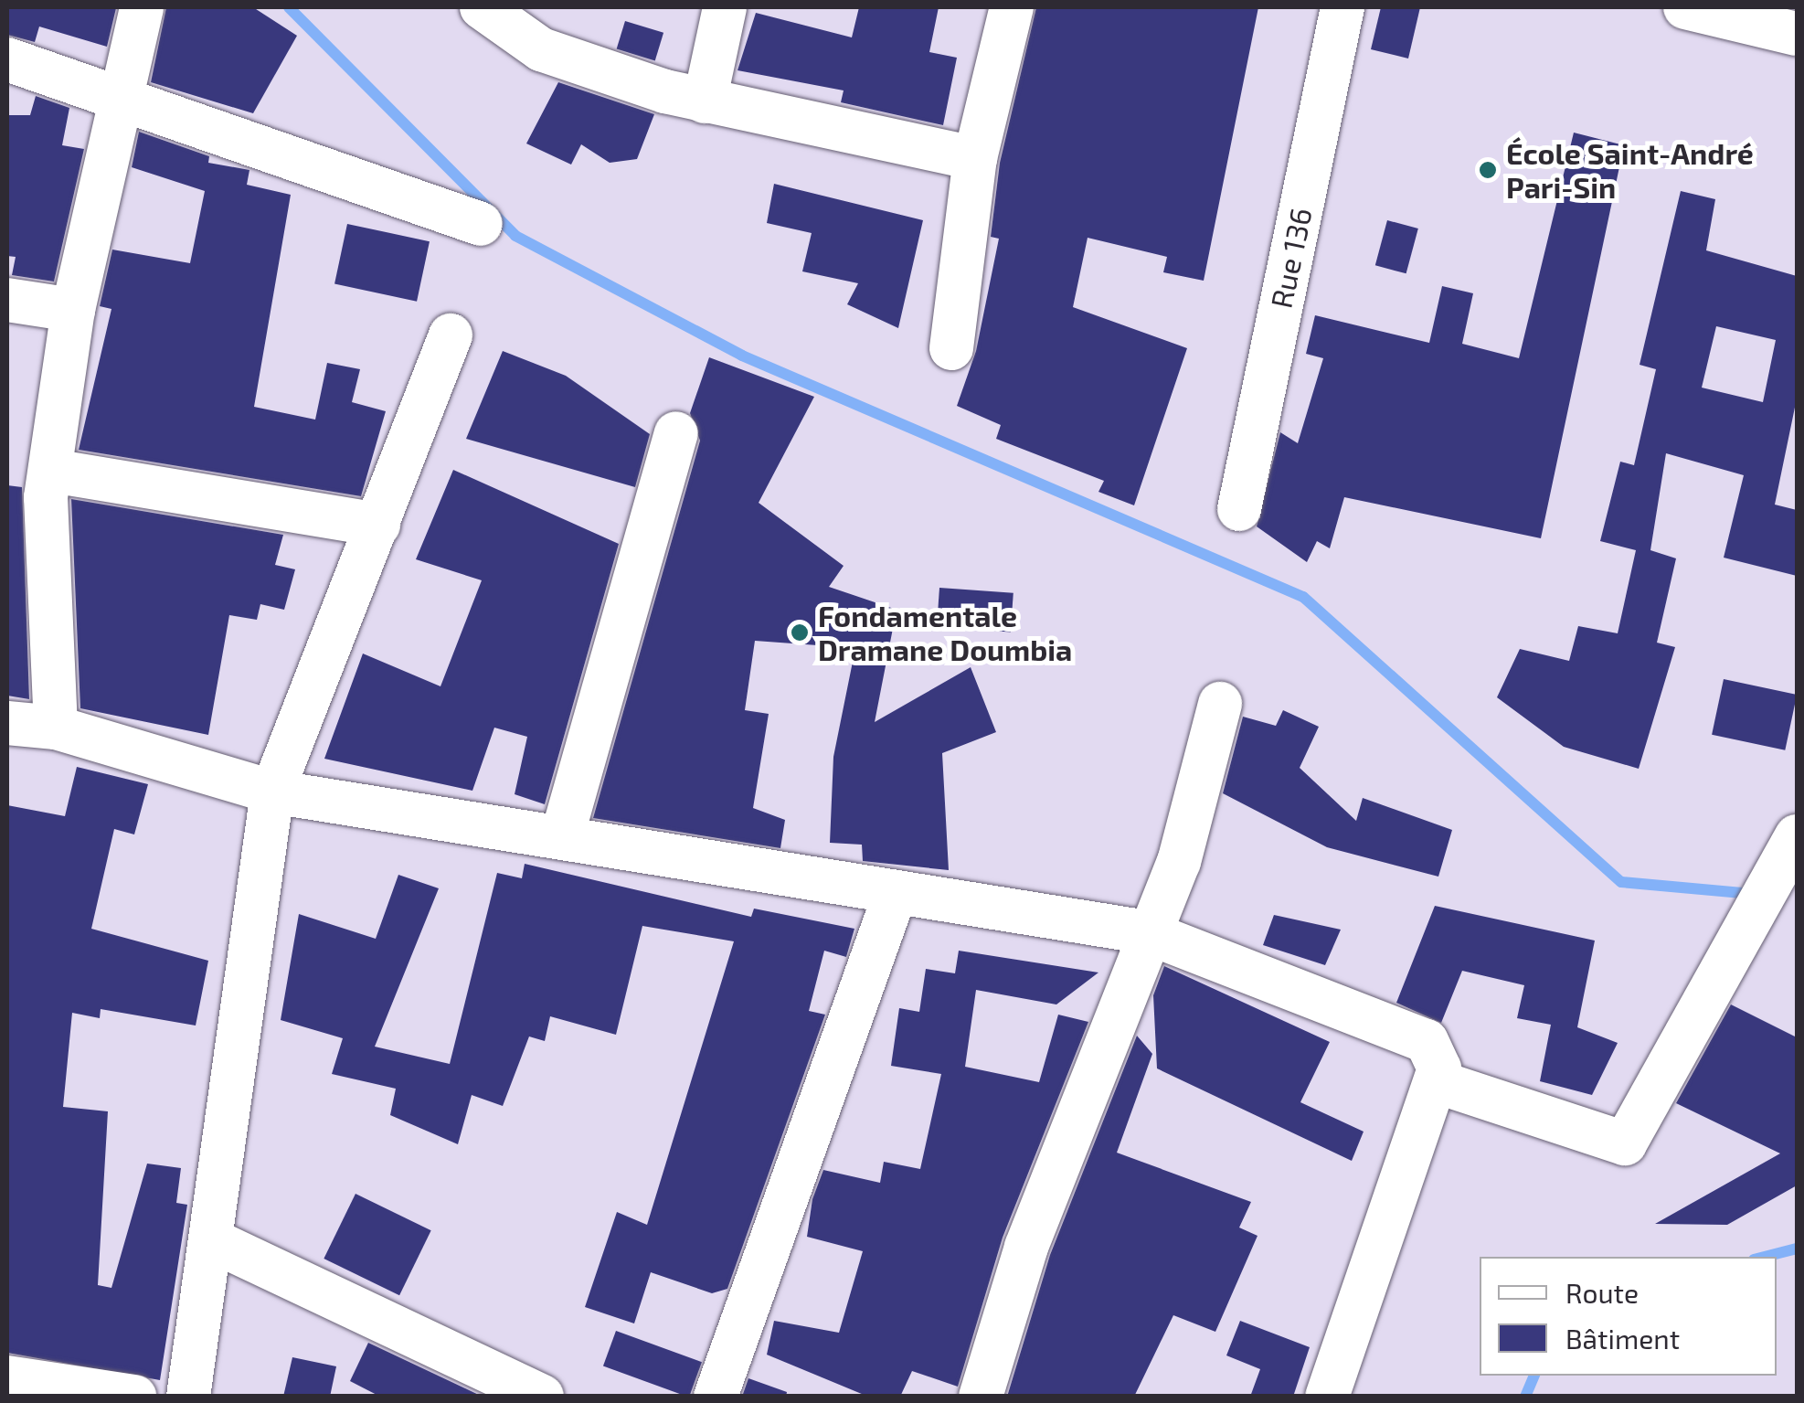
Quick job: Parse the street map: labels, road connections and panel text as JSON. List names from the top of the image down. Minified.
{"streets":{"street":["Rue 136"]},"places":["École Saint-André Pari-Sin","Fondamentale Dramane Doumbia"],"legend":["Route","Bâtiment"]}
